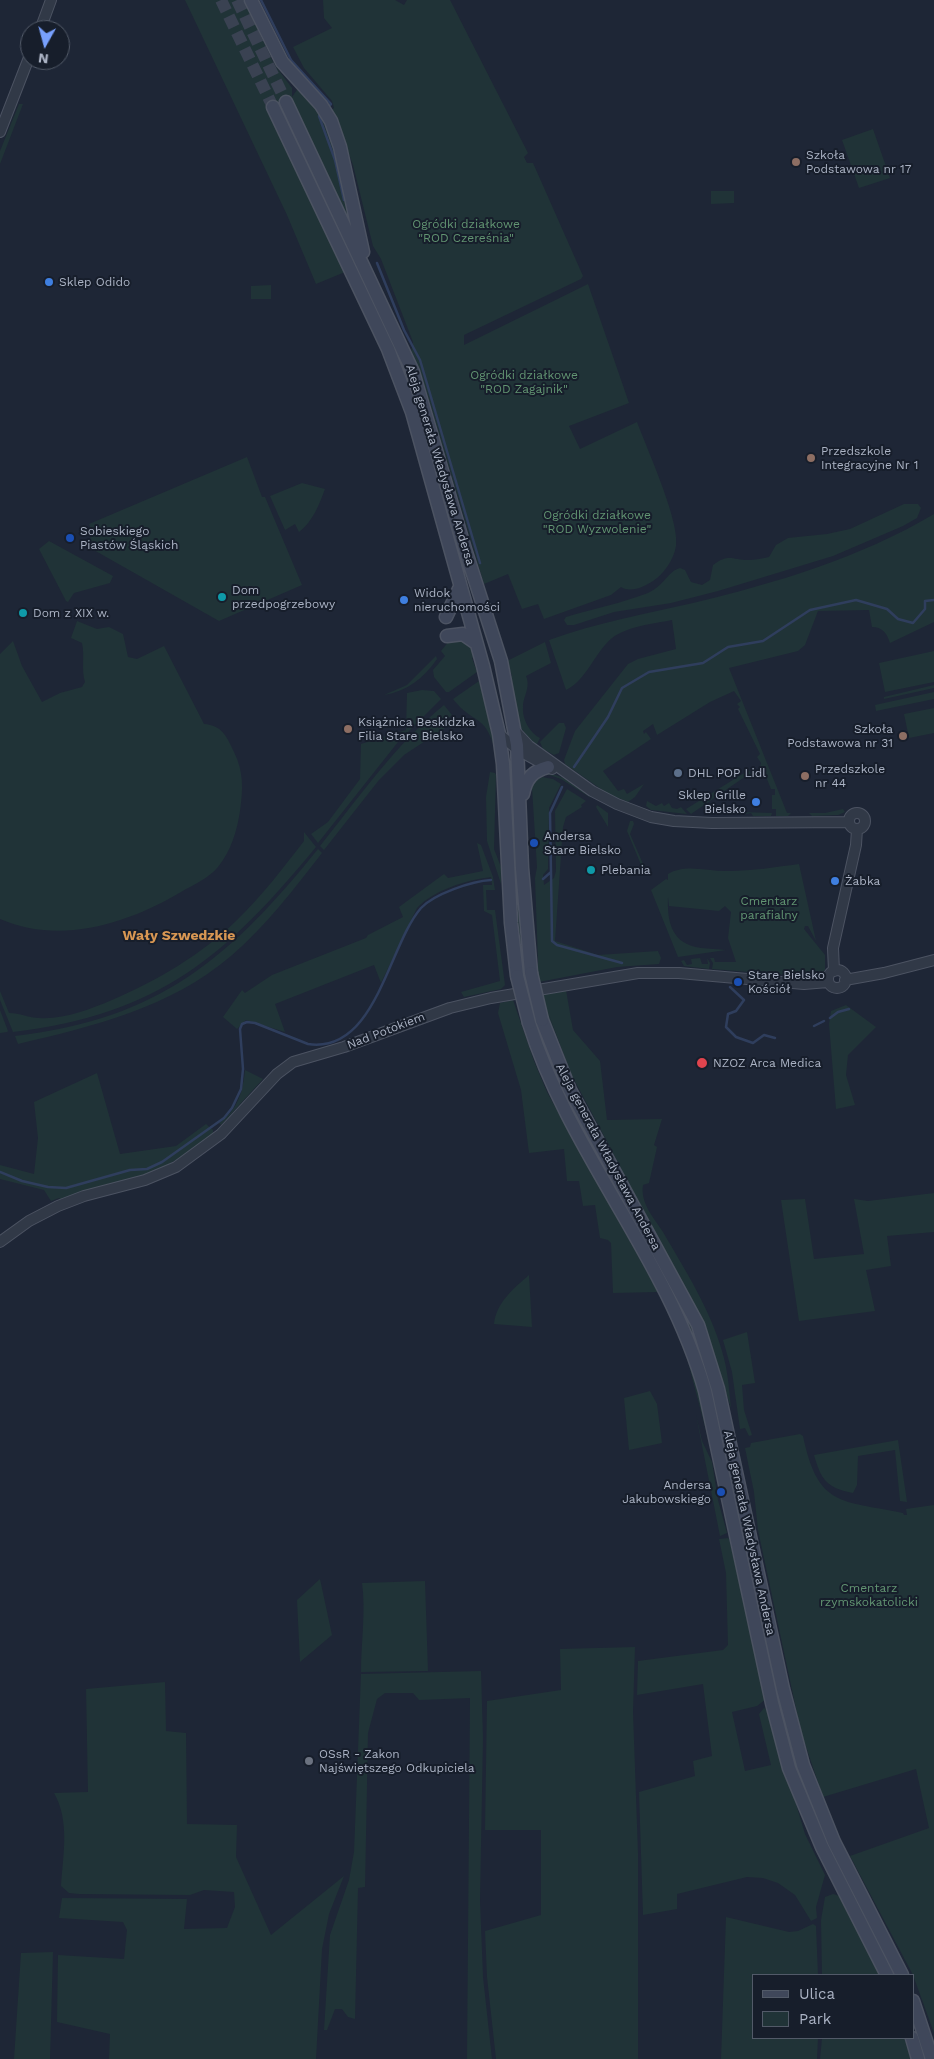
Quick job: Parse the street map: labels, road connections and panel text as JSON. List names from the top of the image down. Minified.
{"streets":{"main road":["Aleja generała Władysława Andersa"],"street":["Nad Potokiem"]},"districts":["Wały Szwedzkie"],"parks":["Ogródki działkowe \"ROD Czereśnia\"","Ogródki działkowe \"ROD Zagajnik\"","Ogródki działkowe \"ROD Wyzwolenie\"","Cmentarz parafialny","Cmentarz rzymskokatolicki"],"places":["Szkoła Podstawowa nr 17","Sklep Odido","Przedszkole Integracyjne Nr 1","Sobieskiego Piastów Śląskich","Dom przedpogrzebowy","Widok nieruchomości","Dom z XIX w.","Książnica Beskidzka Filia Stare Bielsko","Szkoła Podstawowa nr 31","DHL POP Lidl","Przedszkole nr 44","Sklep Grille Bielsko","Andersa Stare Bielsko","Plebania","Żabka","Stare Bielsko Kościół","NZOZ Arca Medica","Andersa Jakubowskiego","OSsR - Zakon Najświętszego Odkupiciela"],"legend":["Ulica","Park"],"north":"bottom"}
